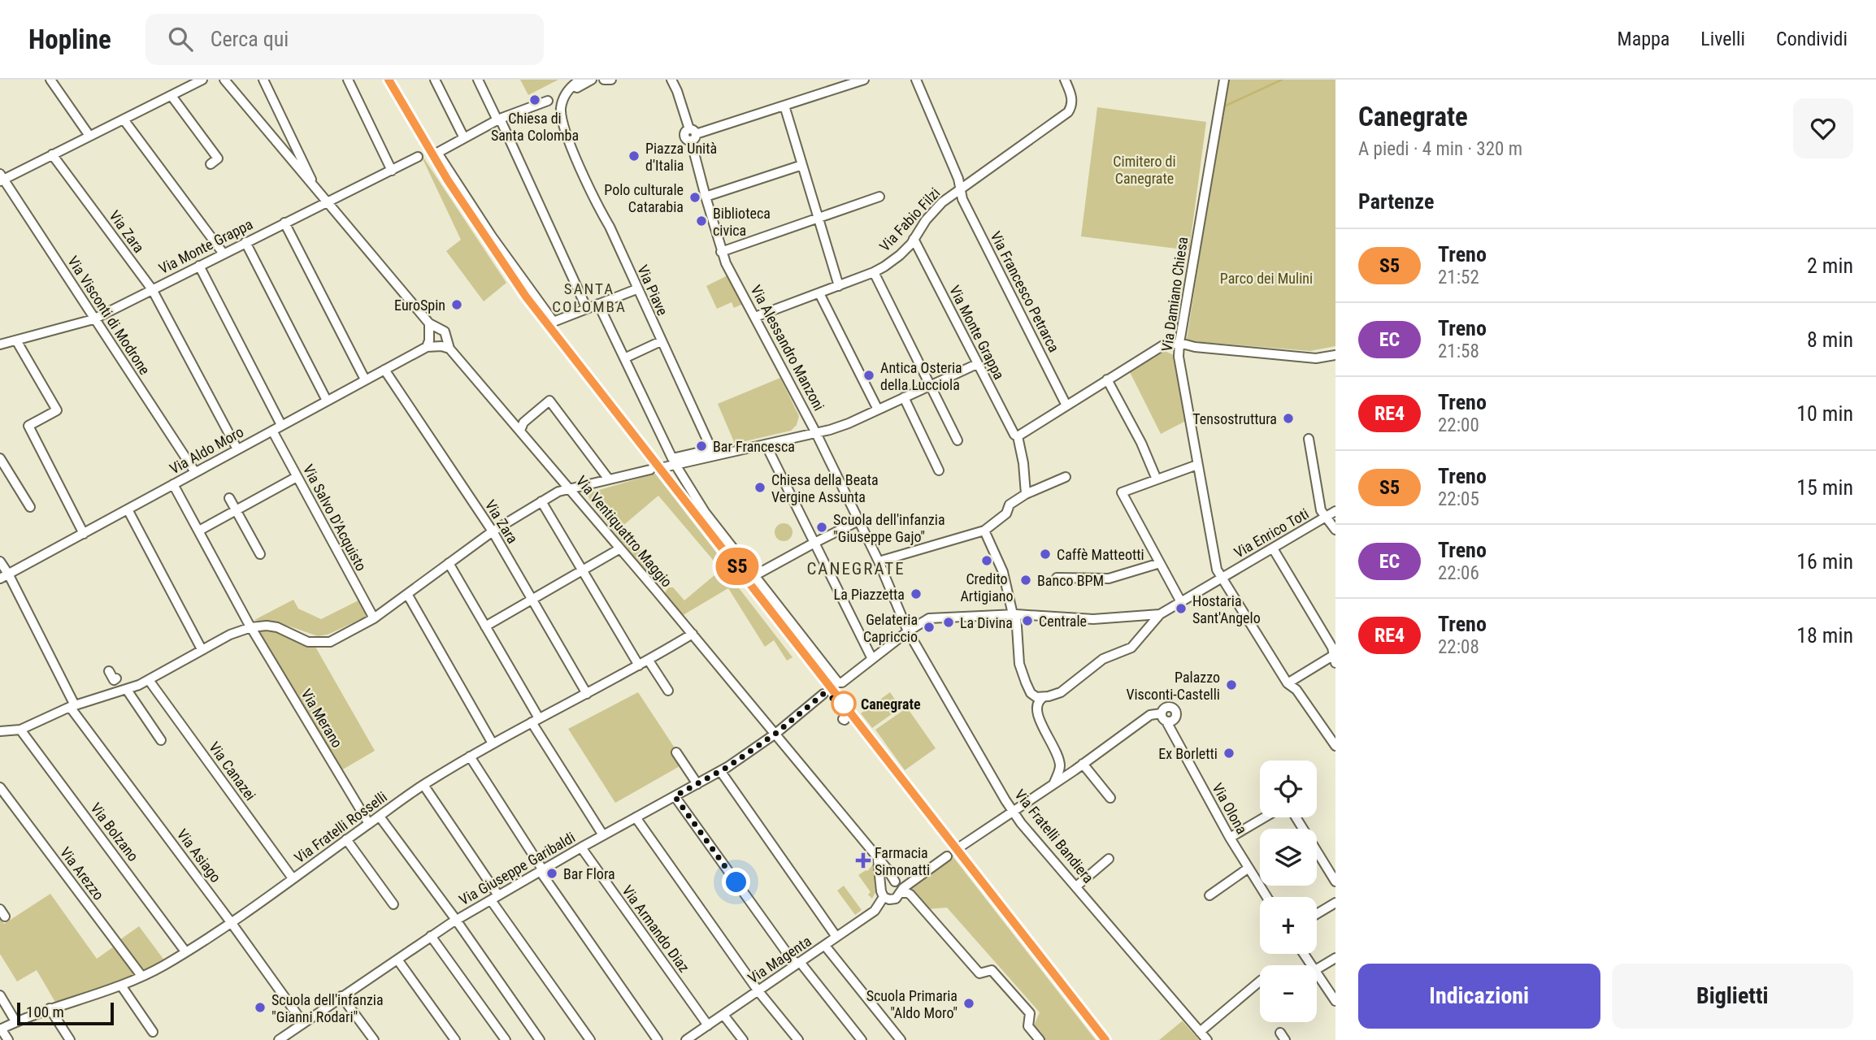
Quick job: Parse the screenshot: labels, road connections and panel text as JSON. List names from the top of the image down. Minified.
{"streets":{"street":["Via Fabio Filzi","Via Zara","Via Monte Grappa","Via Piave","Via Francesco Petrarca","Via Damiano Chiesa","Via Visconti di Modrone","Via Alessandro Manzoni","Via Aldo Moro","Via Salvo D'Acquisto","Via Ventiquattro Maggio","Via Enrico Toti","Via Merano","Via Canazei","Via Olona","Via Fratelli Rosselli","Via Bolzano","Via Fratelli Bandiera","Via Asiago","Via Giuseppe Garibaldi","Via Arezzo","Via Armando Diaz","Via Magenta"]},"crossings":[["Via Fabio Filzi","Via Monte Grappa"],["Via Fabio Filzi","Via Francesco Petrarca"],["Via Fabio Filzi","Via Alessandro Manzoni"],["Via Zara","Via Monte Grappa"],["Via Zara","Via Aldo Moro"],["Via Zara","Via Fratelli Rosselli"],["Via Monte Grappa","Via Visconti di Modrone"],["Via Monte Grappa","Via Ventiquattro Maggio"],["Via Damiano Chiesa","Via Enrico Toti"],["Via Visconti di Modrone","Via Aldo Moro"],["Via Alessandro Manzoni","Via Fratelli Bandiera"],["Via Aldo Moro","Via Salvo D'Acquisto"],["Via Aldo Moro","Via Ventiquattro Maggio"],["Via Aldo Moro","Via Merano"],["Via Aldo Moro","Via Asiago"],["Via Ventiquattro Maggio","Via Fratelli Rosselli"],["Via Ventiquattro Maggio","Via Giuseppe Garibaldi"],["Via Ventiquattro Maggio","Via Magenta"],["Via Merano","Via Fratelli Rosselli"],["Via Canazei","Via Fratelli Rosselli"],["Via Fratelli Rosselli","Via Bolzano"],["Via Fratelli Rosselli","Via Asiago"],["Via Fratelli Rosselli","Via Arezzo"],["Via Asiago","Via Giuseppe Garibaldi"],["Via Giuseppe Garibaldi","Via Armando Diaz"],["Via Armando Diaz","Via Magenta"]],"districts":["SANTA COLOMBA","CANEGRATE"],"parks":["Cimitero di Canegrate","Parco dei Mulini"],"places":{"other":["Chiesa di Santa Colomba","Piazza Unità d'Italia","Polo culturale Catarabia","Biblioteca civica","EuroSpin","Antica Osteria della Lucciola","Tensostruttura","Bar Francesca","Chiesa della Beata Vergine Assunta","Scuola dell'infanzia \"Giuseppe Gajo\"","Caffè Matteotti","Credito Artigiano","Banco BPM","La Piazzetta","Hostaria Sant'Angelo","Centrale","La Divina","Gelateria Capriccio","Palazzo Visconti-Castelli","Canegrate","Ex Borletti","Bar Flora","Scuola Primaria \"Aldo Moro\"","Scuola dell'infanzia \"Gianni Rodari\""],"health":["Farmacia Simonatti"]},"scale_bar":"100 m","page":{"header":"Hopline","search":"Cerca qui","nav":["Mappa","Livelli","Condividi"],"on_map":"S5","heading":[["Canegrate","A piedi · 4 min · 320 m"],"Partenze"],"list":[{"mark":"S5","name":"Treno","note":"21:52","value":"2 min"},{"mark":"EC","name":"Treno","note":"21:58","value":"8 min"},{"mark":"RE4","name":"Treno","note":"22:00","value":"10 min"},{"mark":"S5","name":"Treno","note":"22:05","value":"15 min"},{"mark":"EC","name":"Treno","note":"22:06","value":"16 min"},{"mark":"RE4","name":"Treno","note":"22:08","value":"18 min"}],"map_buttons":["+","−"],"buttons":["Indicazioni","Biglietti"],"scale":"100 m"}}
